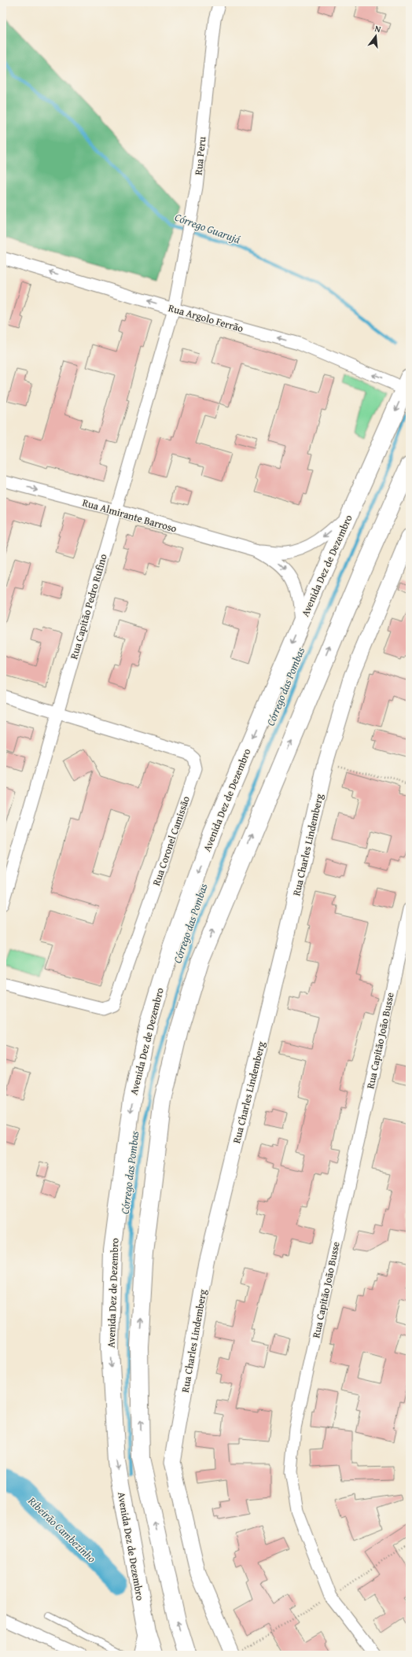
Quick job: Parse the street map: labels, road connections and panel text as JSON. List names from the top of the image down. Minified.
{"streets":{"highway":["Avenida Dez de Dezembro"],"street":["Rua Peru","Rua Argolo Ferrão","Rua Almirante Barroso","Rua Capitão Pedro Rufino","Rua Coronel Camissão","Rua Charles Lindemberg","Rua Capitão João Busse"]},"crossings":[["Rua Peru","Rua Argolo Ferrão"],["Rua Peru","Rua Capitão Pedro Rufino"],["Rua Argolo Ferrão","Avenida Dez de Dezembro"],["Rua Argolo Ferrão","Rua Capitão Pedro Rufino"],["Rua Almirante Barroso","Avenida Dez de Dezembro"],["Rua Almirante Barroso","Rua Capitão Pedro Rufino"],["Rua Capitão Pedro Rufino","Rua Coronel Camissão"]],"one_way":["Rua Argolo Ferrão"],"water":["Córrego Guarujá","Córrego das Pombas","Ribeirão Cambezinho"],"north":"top"}
